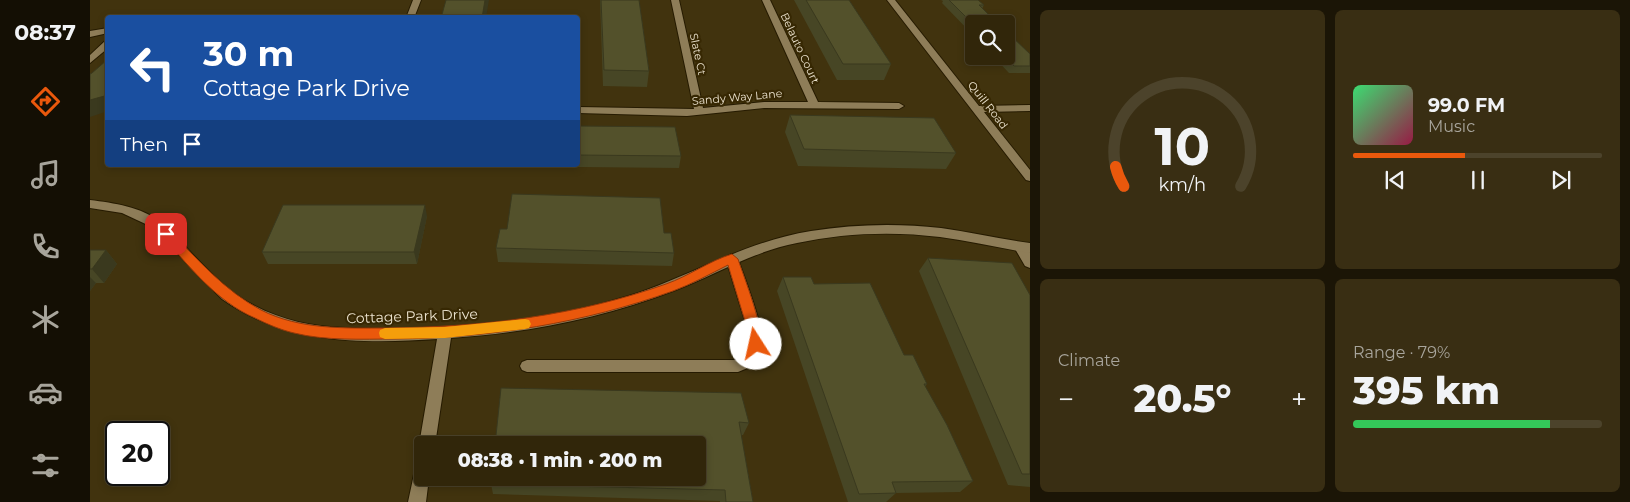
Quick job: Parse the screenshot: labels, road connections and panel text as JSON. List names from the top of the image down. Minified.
{"streets":{"street":["Belauto Court","Slate Ct","Sandy Way Lane","Quill Road","Cottage Park Drive"]},"crossings":[["Belauto Court","Sandy Way Lane"],["Slate Ct","Sandy Way Lane"]],"page":{"tabs":"08:37","turn":["30 m","Cottage Park Drive"],"song":["99.0 FM","Music"],"then":"Then","tile":["Climate",["Range · 79%","395 km"]],"heat":["−","20.5°","+"],"limit":"20","trip":"08:38 · 1 min · 200 m","gauge":["10","km/h"]}}
